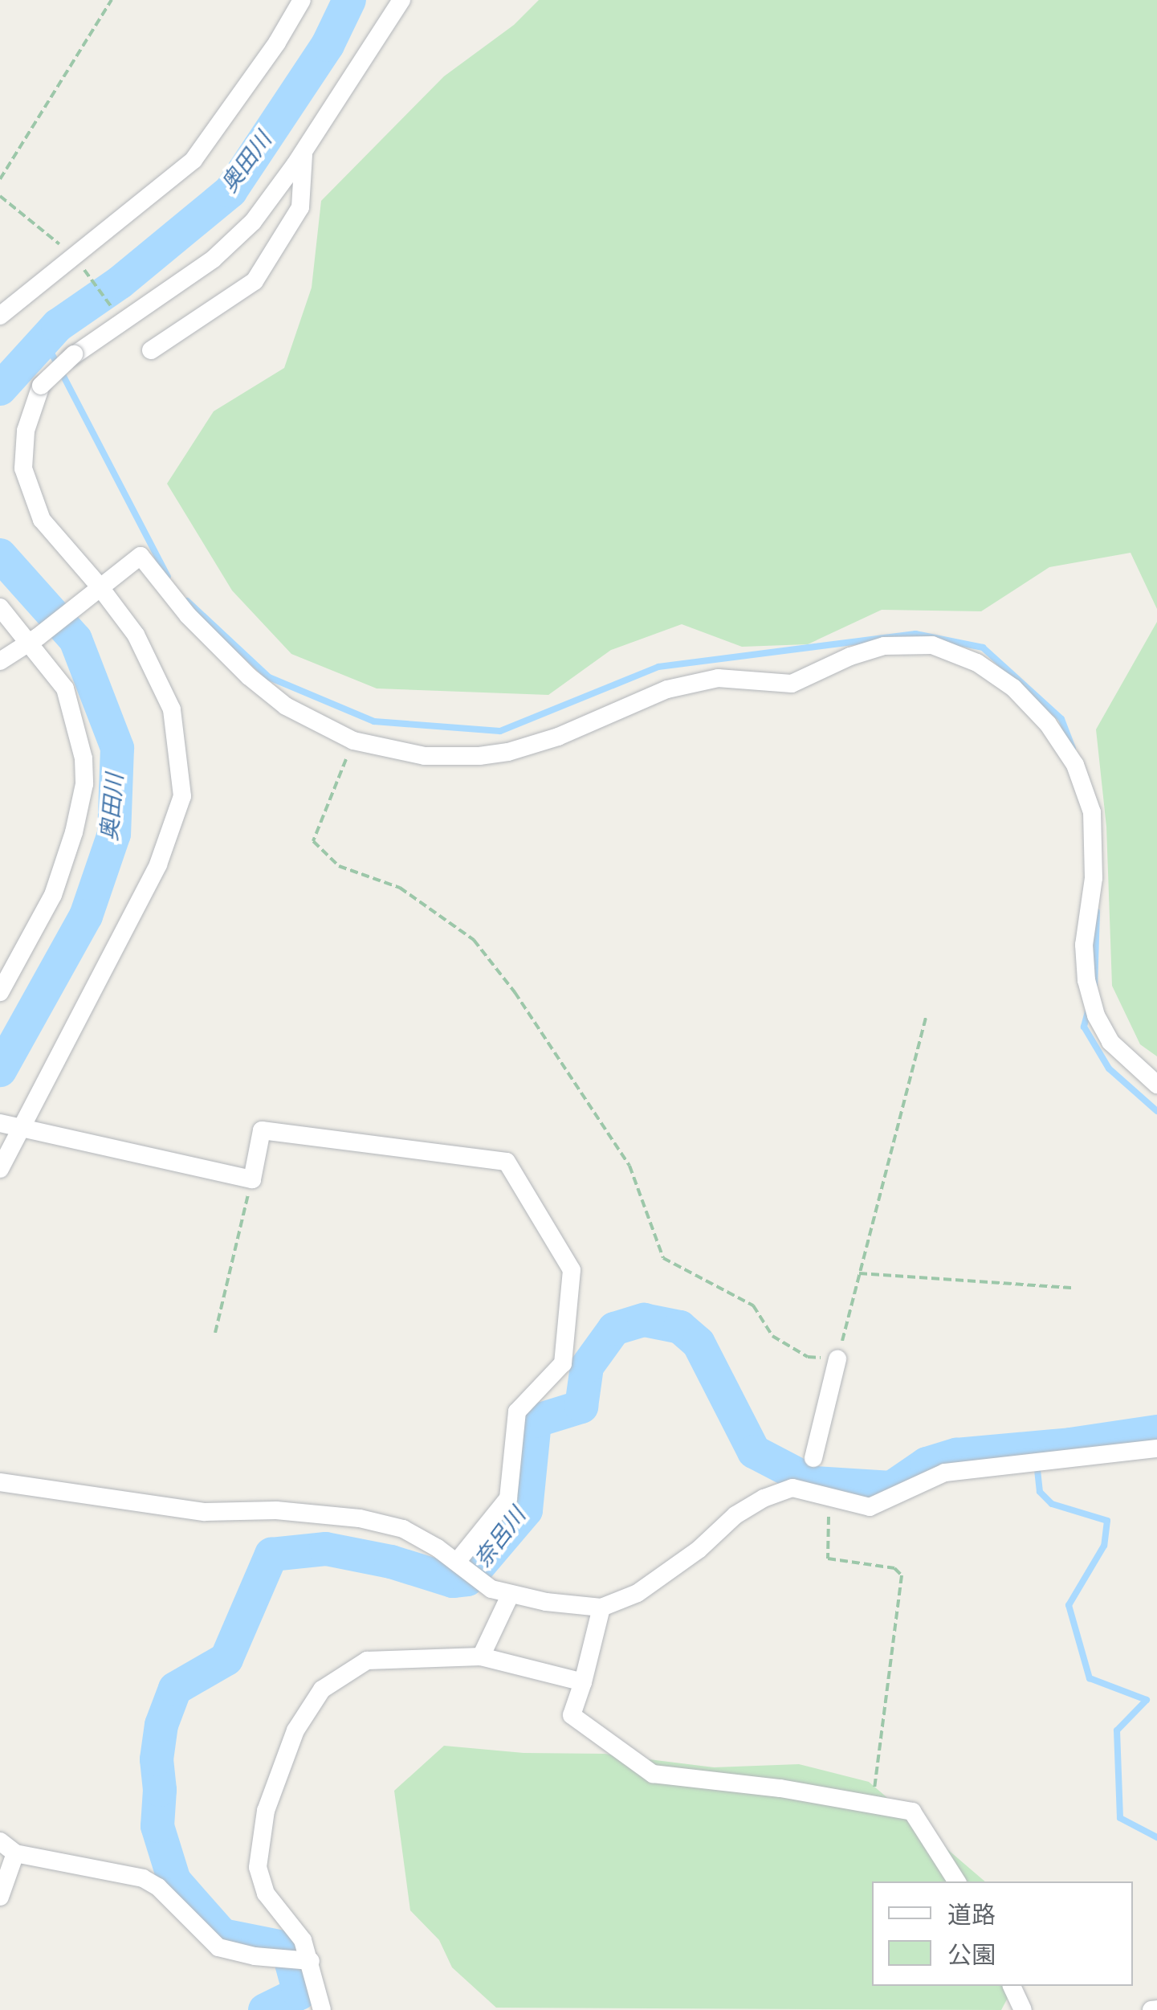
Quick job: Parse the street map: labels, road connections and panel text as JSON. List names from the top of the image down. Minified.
{"water":["奥田川","奈呂川"],"legend":["道路","公園"]}
